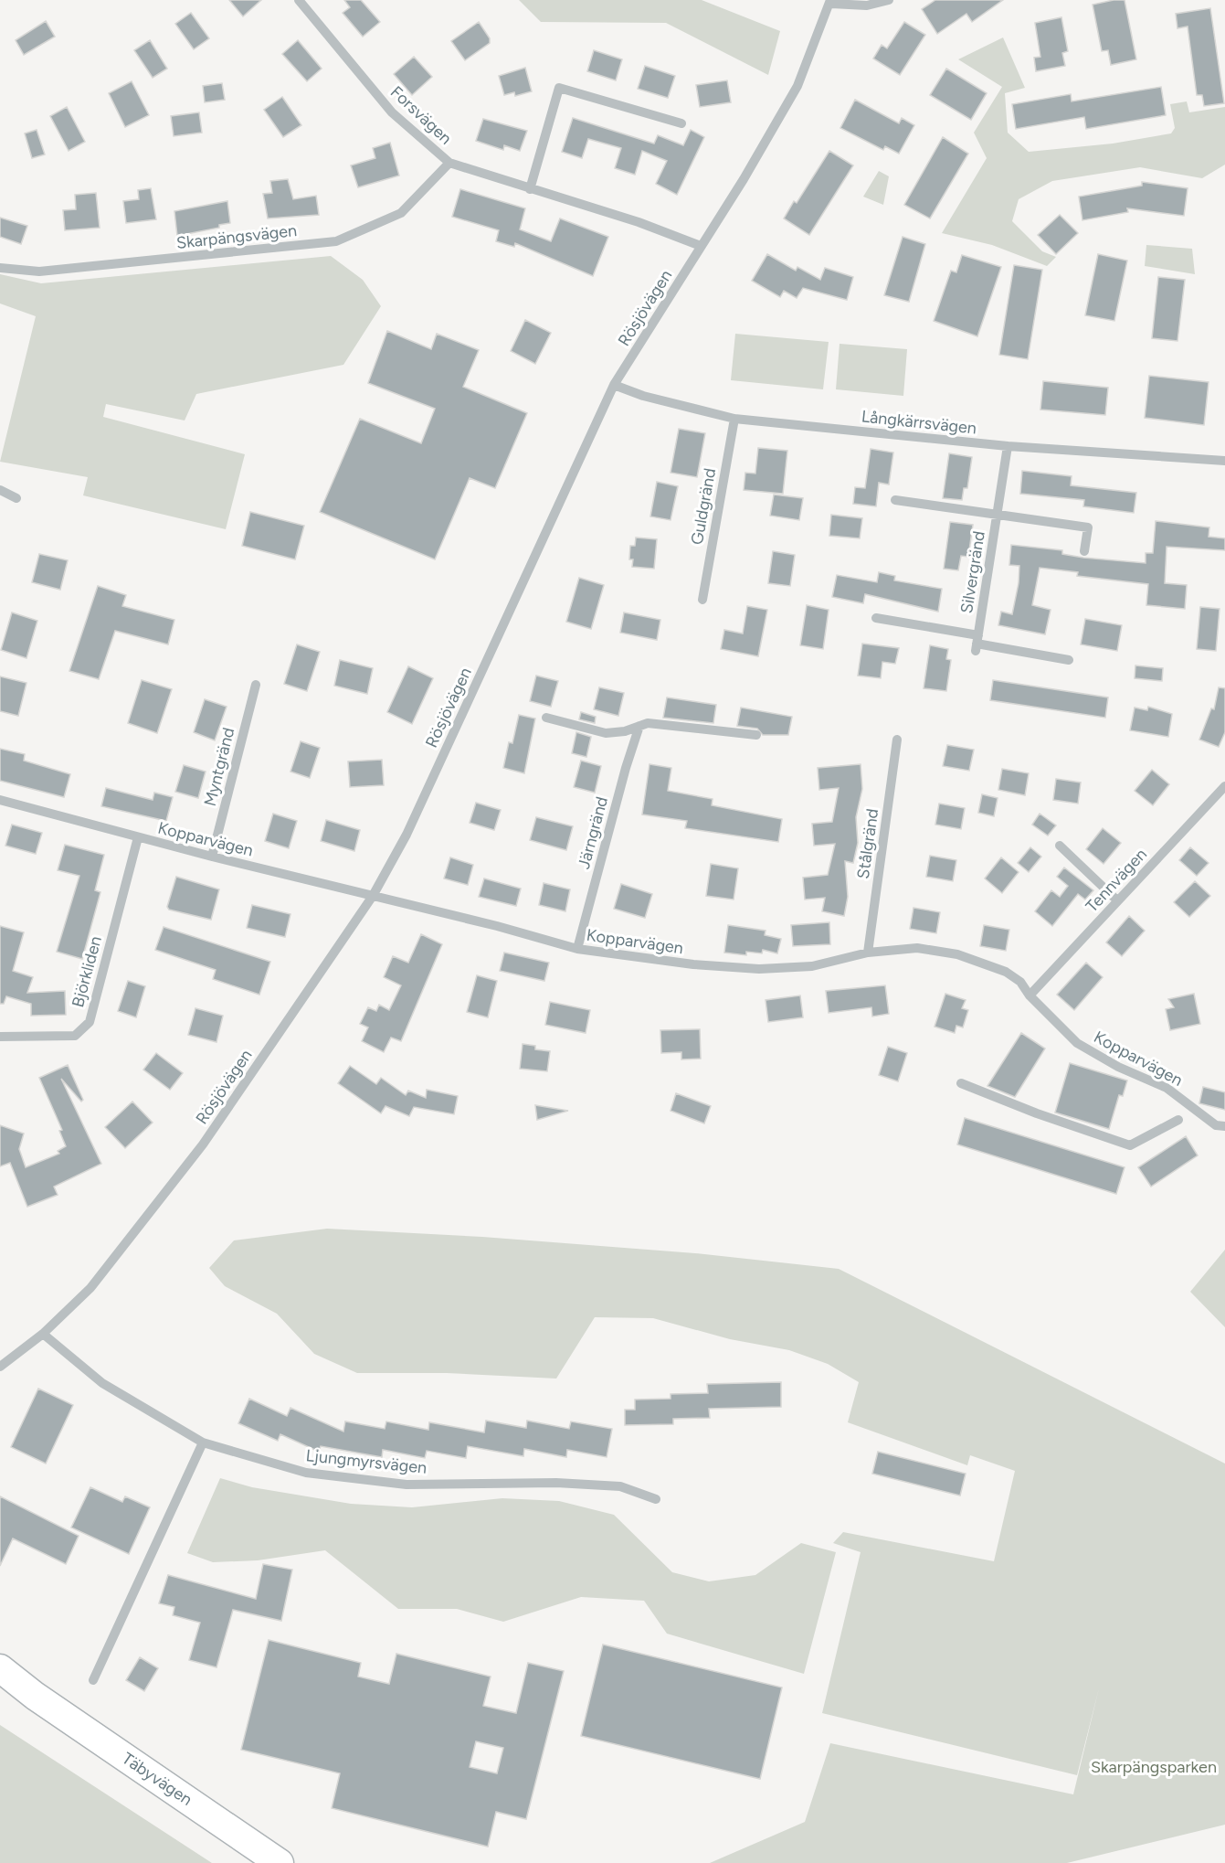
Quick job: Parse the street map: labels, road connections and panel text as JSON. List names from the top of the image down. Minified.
{"streets":{"main road":["Täbyvägen"],"street":["Forsvägen","Skarpängsvägen","Rösjövägen","Långkärrsvägen","Guldgränd","Silvergränd","Myntgränd","Järngränd","Kopparvägen","Stålgränd","Tennvägen","Björkliden","Ljungmyrsvägen"]},"crossings":[["Forsvägen","Skarpängsvägen"],["Forsvägen","Rösjövägen"],["Rösjövägen","Långkärrsvägen"],["Rösjövägen","Kopparvägen"],["Rösjövägen","Ljungmyrsvägen"],["Långkärrsvägen","Guldgränd"],["Långkärrsvägen","Silvergränd"],["Myntgränd","Kopparvägen"],["Järngränd","Kopparvägen"],["Kopparvägen","Stålgränd"],["Kopparvägen","Tennvägen"],["Kopparvägen","Björkliden"]],"parks":["Skarpängsparken"]}
